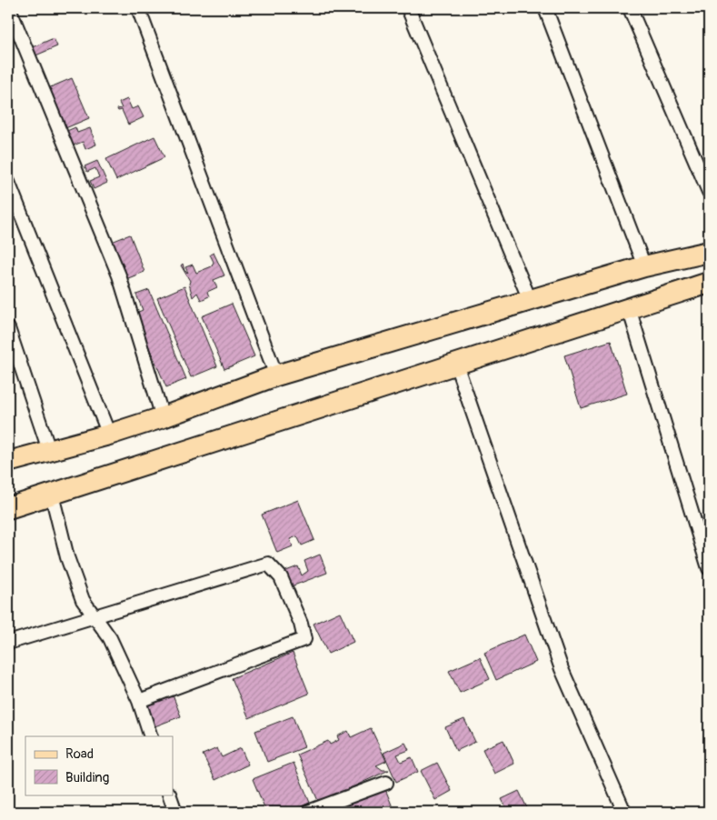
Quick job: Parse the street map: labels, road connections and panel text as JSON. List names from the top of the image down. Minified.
{"legend":["Road","Building"]}
